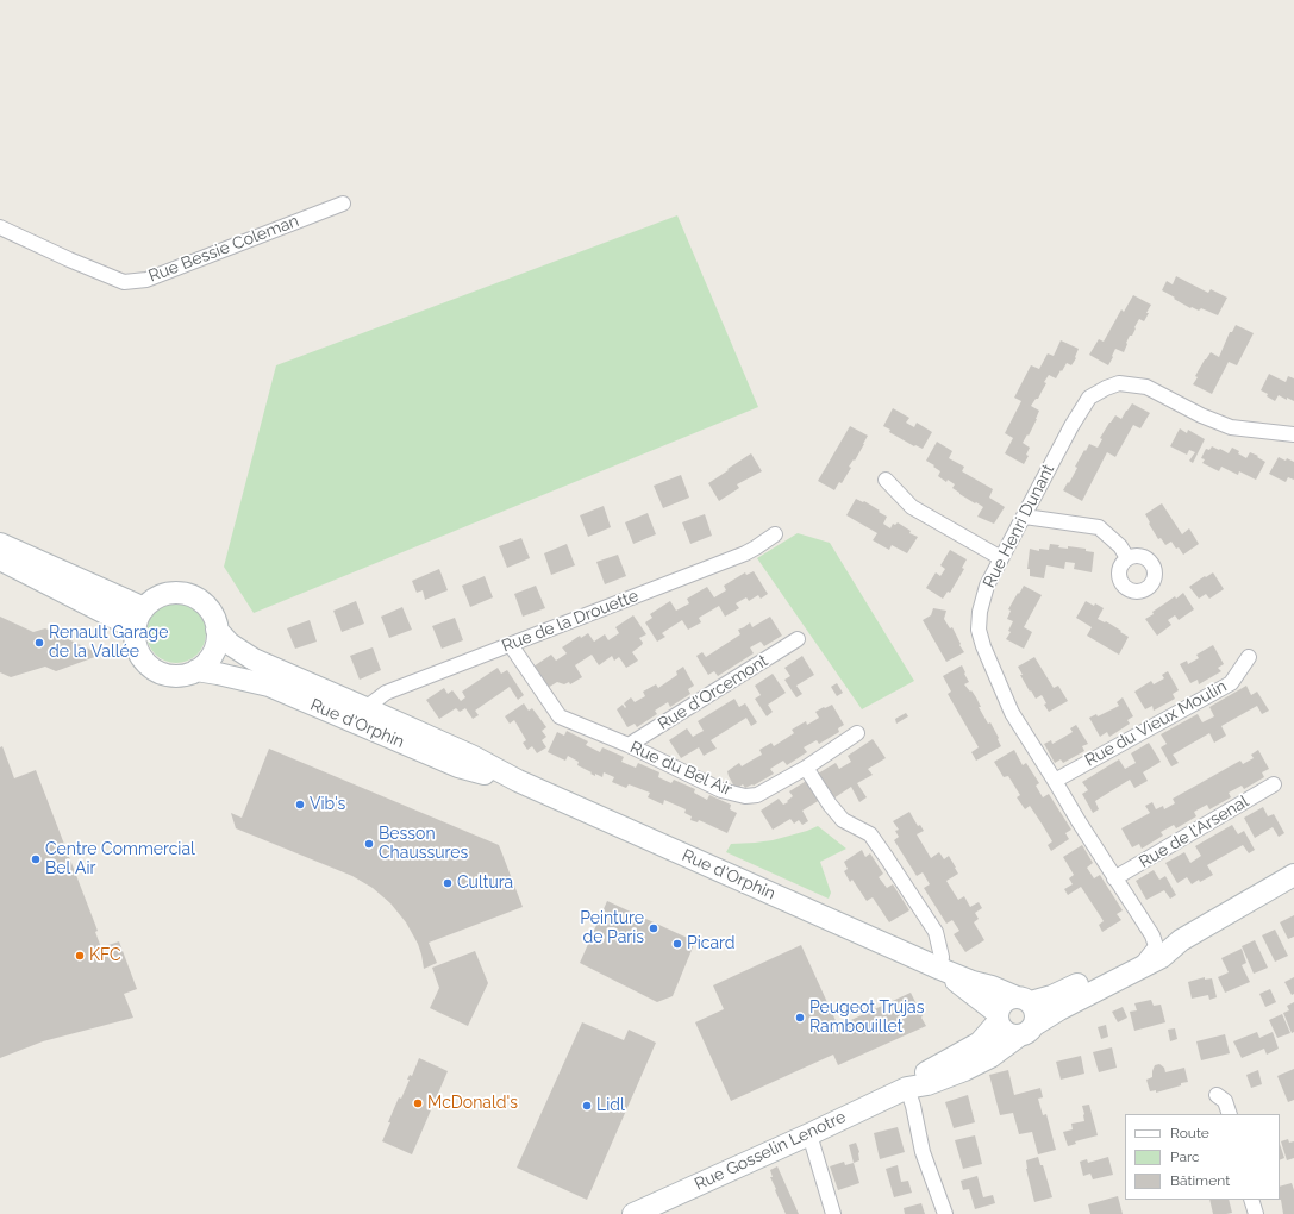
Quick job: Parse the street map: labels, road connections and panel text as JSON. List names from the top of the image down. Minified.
{"streets":{"main road":["Rue d'Orphin","Rue Gosselin Lenotre"],"street":["Rue Bessie Coleman","Rue Henri Dunant","Rue de la Drouette","Rue d'Orcemont","Rue du Vieux Moulin","Rue du Bel Air","Rue de l'Arsenal"]},"crossings":[["Rue Henri Dunant","Rue du Vieux Moulin"],["Rue Henri Dunant","Rue de l'Arsenal"],["Rue Henri Dunant","Rue Gosselin Lenotre"],["Rue de la Drouette","Rue d'Orphin"],["Rue de la Drouette","Rue du Bel Air"],["Rue d'Orcemont","Rue du Bel Air"],["Rue d'Orphin","Rue Gosselin Lenotre"]],"places":["Renault Garage de la Vallée","Vib's","Besson Chaussures","Centre Commercial Bel Air","Cultura","Peinture de Paris","Picard","KFC","Peugeot Trujas Rambouillet","McDonald's","Lidl"],"legend":["Route","Parc","Bâtiment"]}
